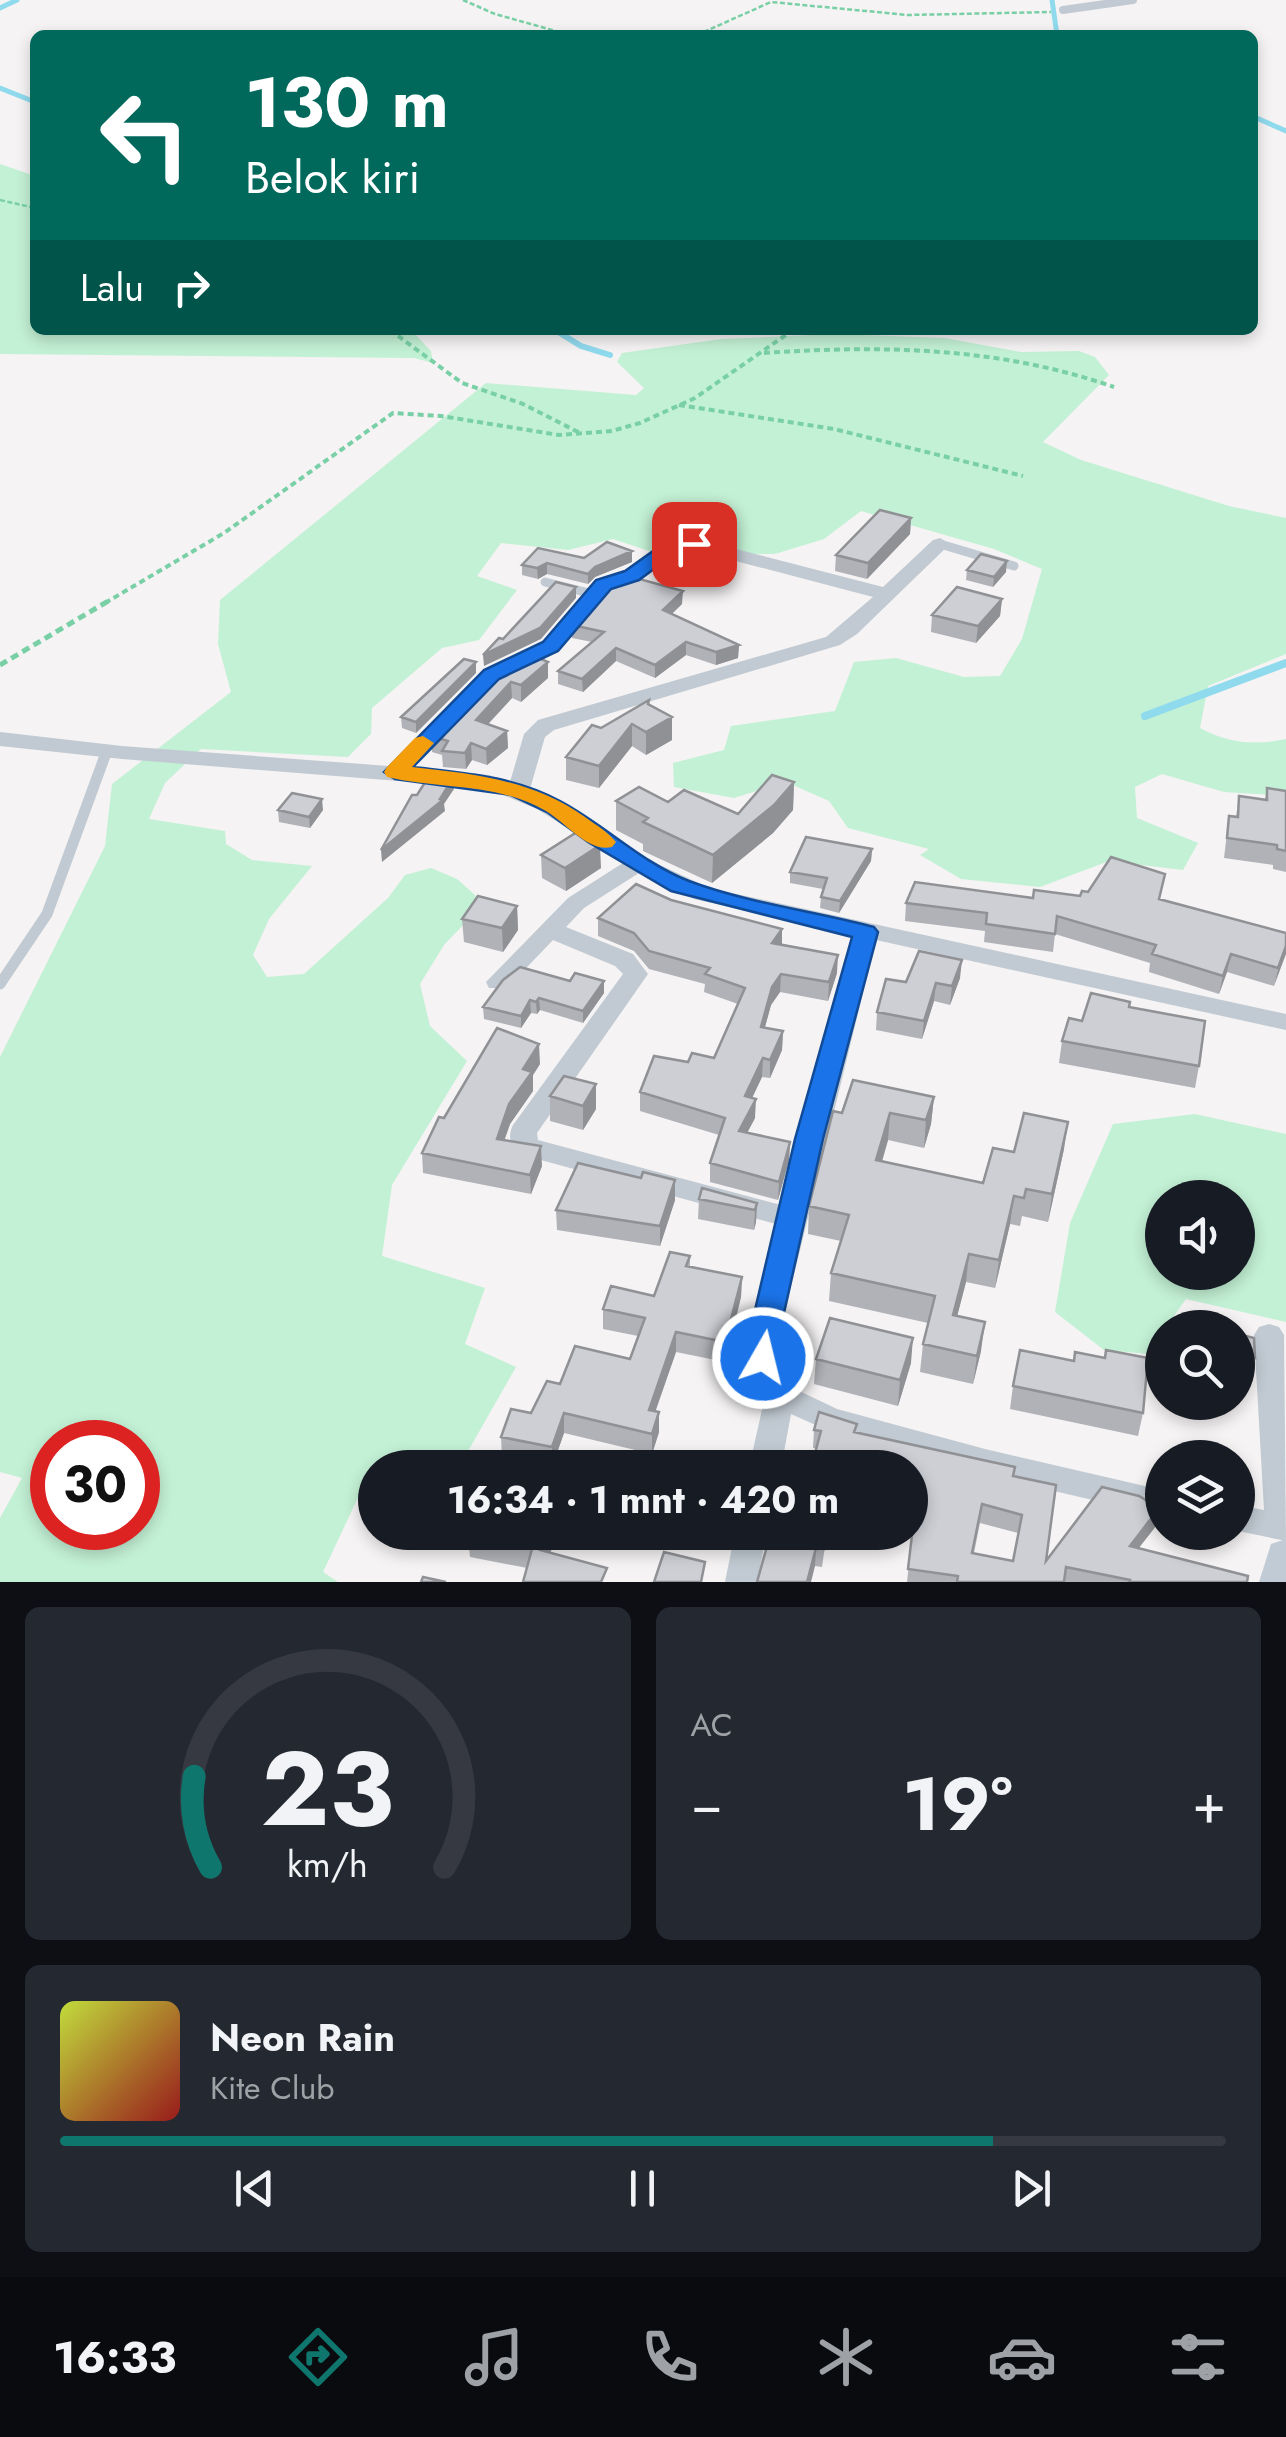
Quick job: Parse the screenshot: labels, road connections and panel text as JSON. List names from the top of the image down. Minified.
{"page":{"turn":["130 m","Belok kiri"],"then":"Lalu","limit":"30","trip":"16:34 · 1 mnt · 420 m","tile":"AC","heat":["−","19°","+"],"song":["Neon Rain","Kite Club"],"tabs":"16:33","gauge":["23","km/h"]}}
